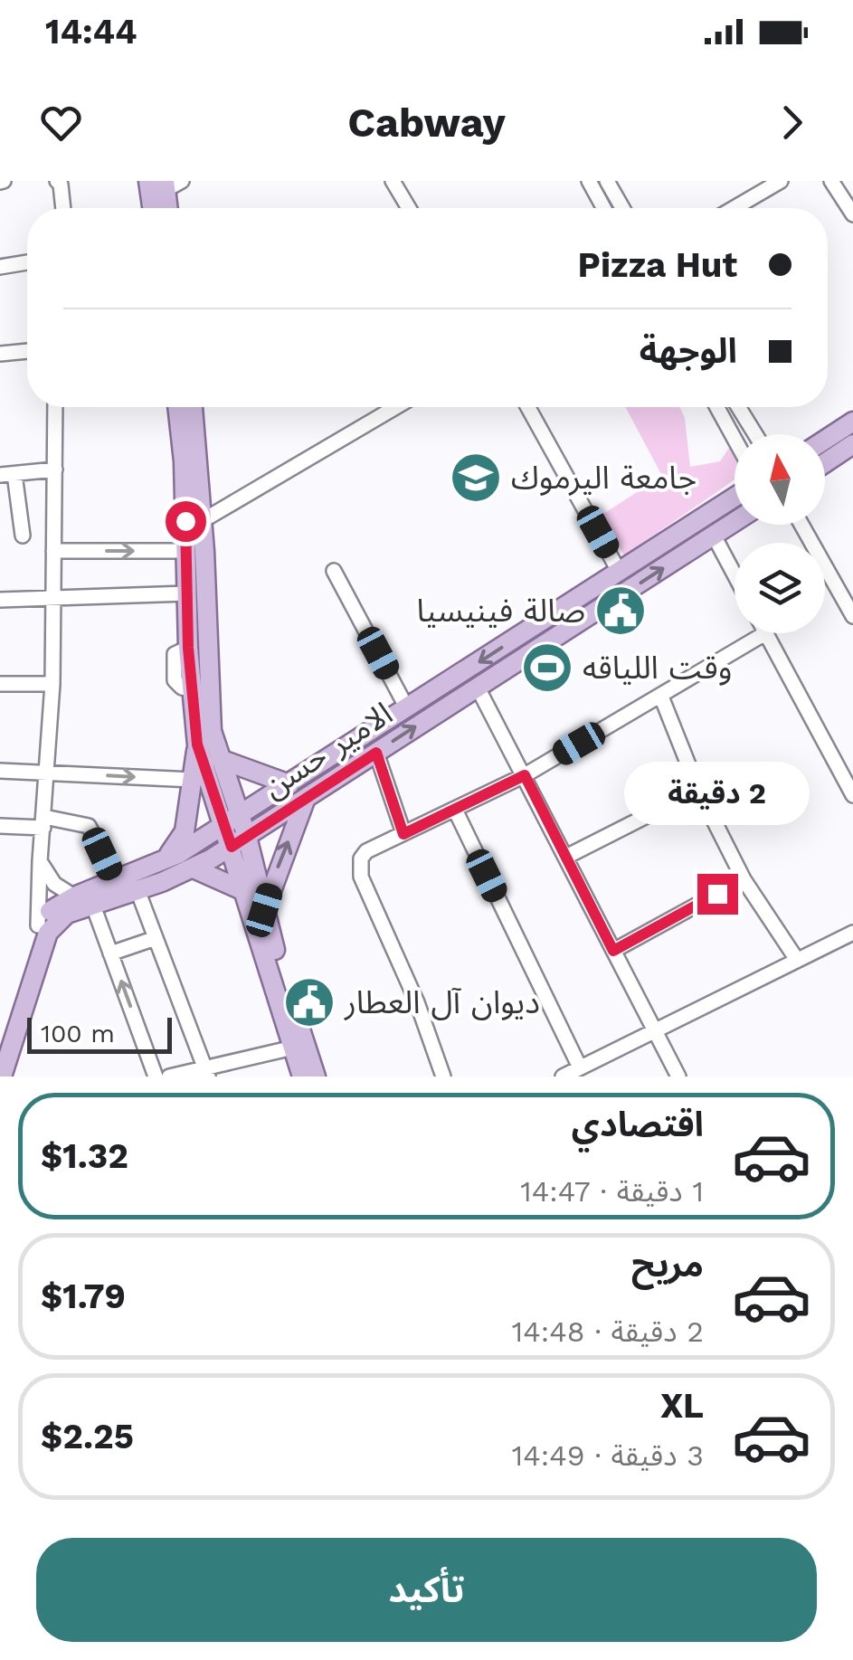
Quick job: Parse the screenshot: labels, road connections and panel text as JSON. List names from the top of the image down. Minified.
{"streets":{"main road":["الامير حسن"]},"places":{"school or university":["جامعة اليرموك"],"public building":["صالة فينيسيا","ديوان آل العطار"],"sports":["وقت اللياقه"]},"scale_bar":"100 m","north":"top","page":{"status":"14:44","header":"Cabway","banner":["Pizza Hut","الوجهة"],"bubble":"2 دقيقة","scale":"100 m","list":[{"name":"اقتصادي","note":"1 دقيقة · 14:47","value":"$1.32"},{"name":"مريح","note":"2 دقيقة · 14:48","value":"$1.79"},{"name":"XL","note":"3 دقيقة · 14:49","value":"$2.25"}],"buttons":"تأكيد"}}
